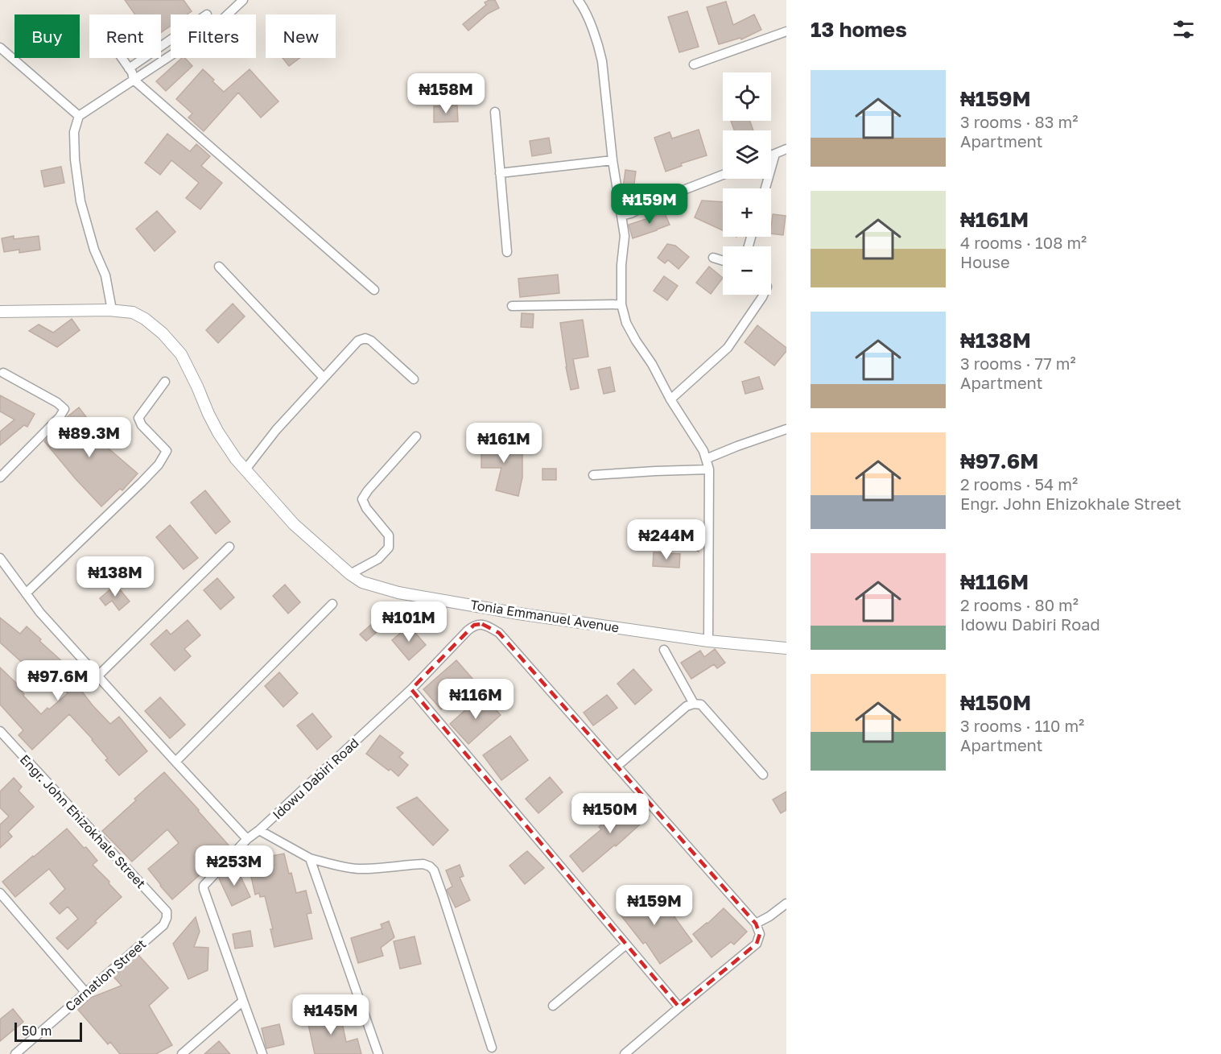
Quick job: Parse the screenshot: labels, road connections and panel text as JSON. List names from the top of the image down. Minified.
{"streets":{"street":["Tonia Emmanuel Avenue","Idowu Dabiri Road","Engr. John Ehizokhale Street","Carnation Street"]},"crossings":[["Engr. John Ehizokhale Street","Carnation Street"]],"scale_bar":"50 m","page":{"heading":"13 homes","chip":["Buy","Rent","Filters","New"],"list":[{"name":"₦159M","note":"3 rooms · 83 m² · Apartment"},{"name":"₦161M","note":"4 rooms · 108 m² · House"},{"name":"₦138M","note":"3 rooms · 77 m² · Apartment"},{"name":"₦97.6M","note":"2 rooms · 54 m² · Engr. John Ehizokhale Street"},{"name":"₦116M","note":"2 rooms · 80 m² · Idowu Dabiri Road"},{"name":"₦150M","note":"3 rooms · 110 m² · Apartment"}],"map_buttons":["+","−"],"price":["₦158M","₦159M","₦89.3M","₦161M","₦244M","₦138M","₦101M","₦97.6M","₦116M","₦150M","₦253M","₦159M","₦145M"],"scale":"50 m"}}
